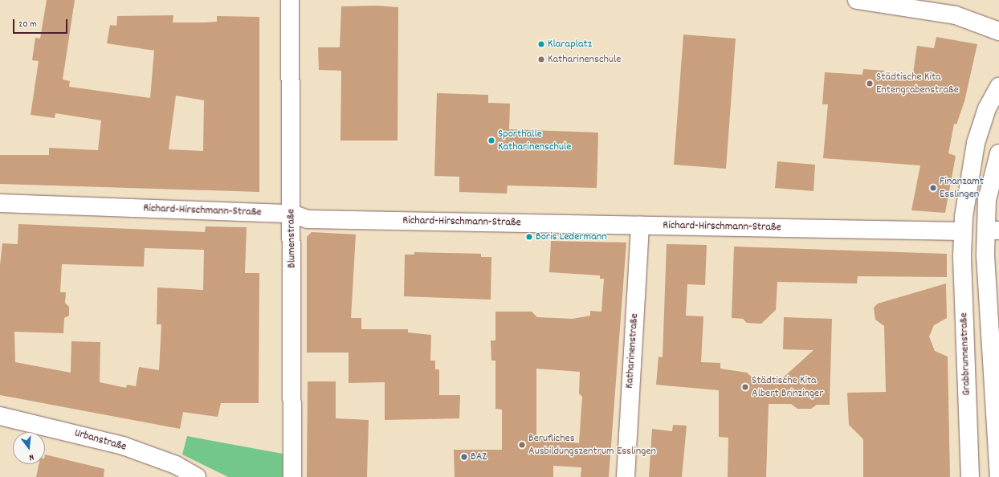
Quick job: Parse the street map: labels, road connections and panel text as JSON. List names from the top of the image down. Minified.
{"streets":{"street":["Richard-Hirschmann-Straße","Blumenstraße","Katharinenstraße","Grabbrunnenstraße","Urbanstraße"]},"crossings":[["Richard-Hirschmann-Straße","Blumenstraße"],["Richard-Hirschmann-Straße","Katharinenstraße"],["Richard-Hirschmann-Straße","Grabbrunnenstraße"]],"places":["Klaraplatz","Katharinenschule","Städtische Kita Entengrabenstraße","Sporthalle Katharinenschule","Finanzamt Esslingen","Boris Ledermann","Städtische Kita Albert Brinzinger","Berufliches Ausbildungszentrum Esslingen","BAZ"],"scale_bar":"20 m","north":"bottom"}
